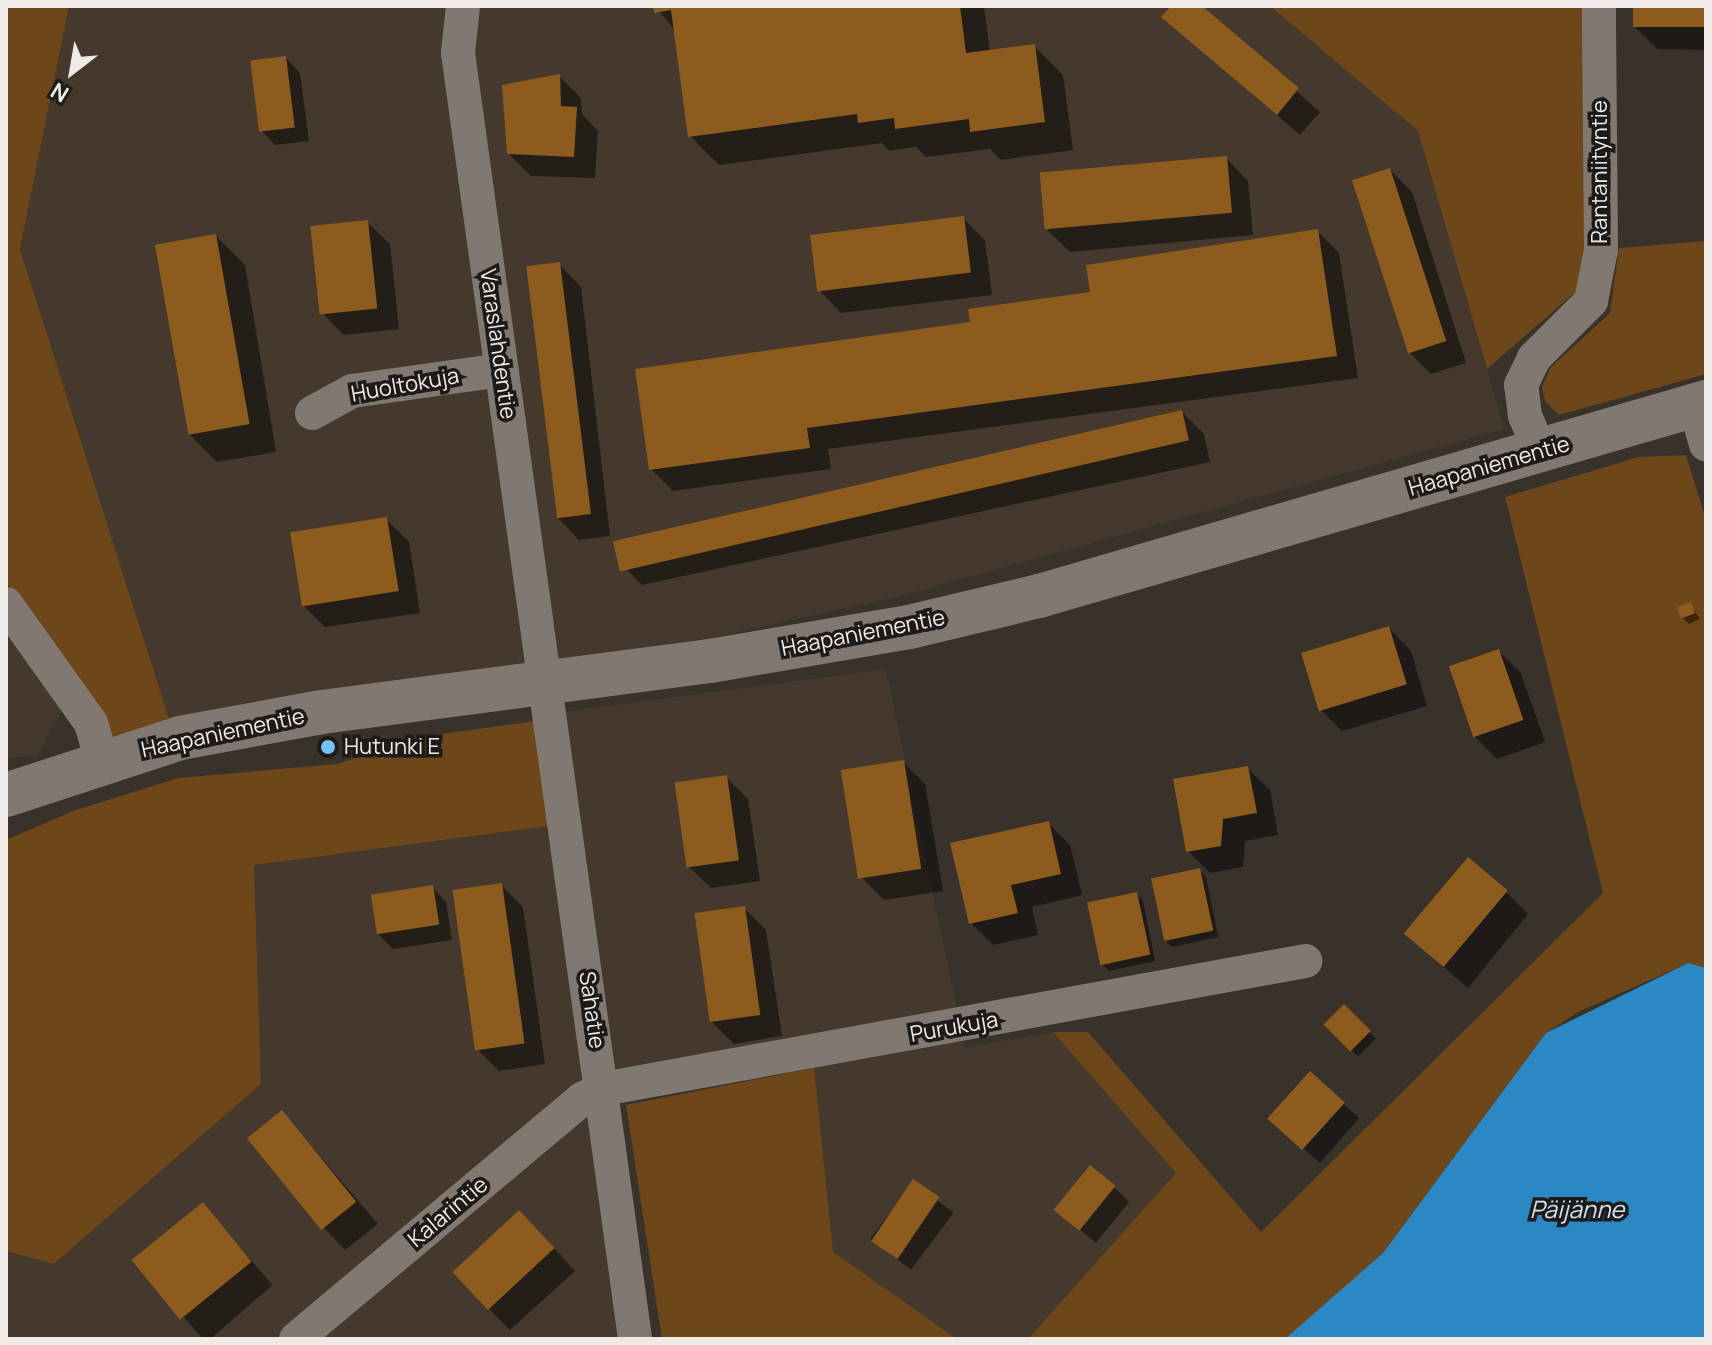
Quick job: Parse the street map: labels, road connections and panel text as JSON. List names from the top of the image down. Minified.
{"streets":{"street":["Rantaniityntie","Varaslahdentie","Huoltokuja","Haapaniementie","Sahatie","Purukuja","Kalarintie"]},"crossings":[["Rantaniityntie","Haapaniementie"],["Varaslahdentie","Huoltokuja"],["Varaslahdentie","Haapaniementie"],["Varaslahdentie","Sahatie"],["Haapaniementie","Sahatie"],["Sahatie","Purukuja"],["Sahatie","Kalarintie"],["Purukuja","Kalarintie"]],"water":["Päijänne"],"places":["Hutunki E"],"north":"bottom left"}
